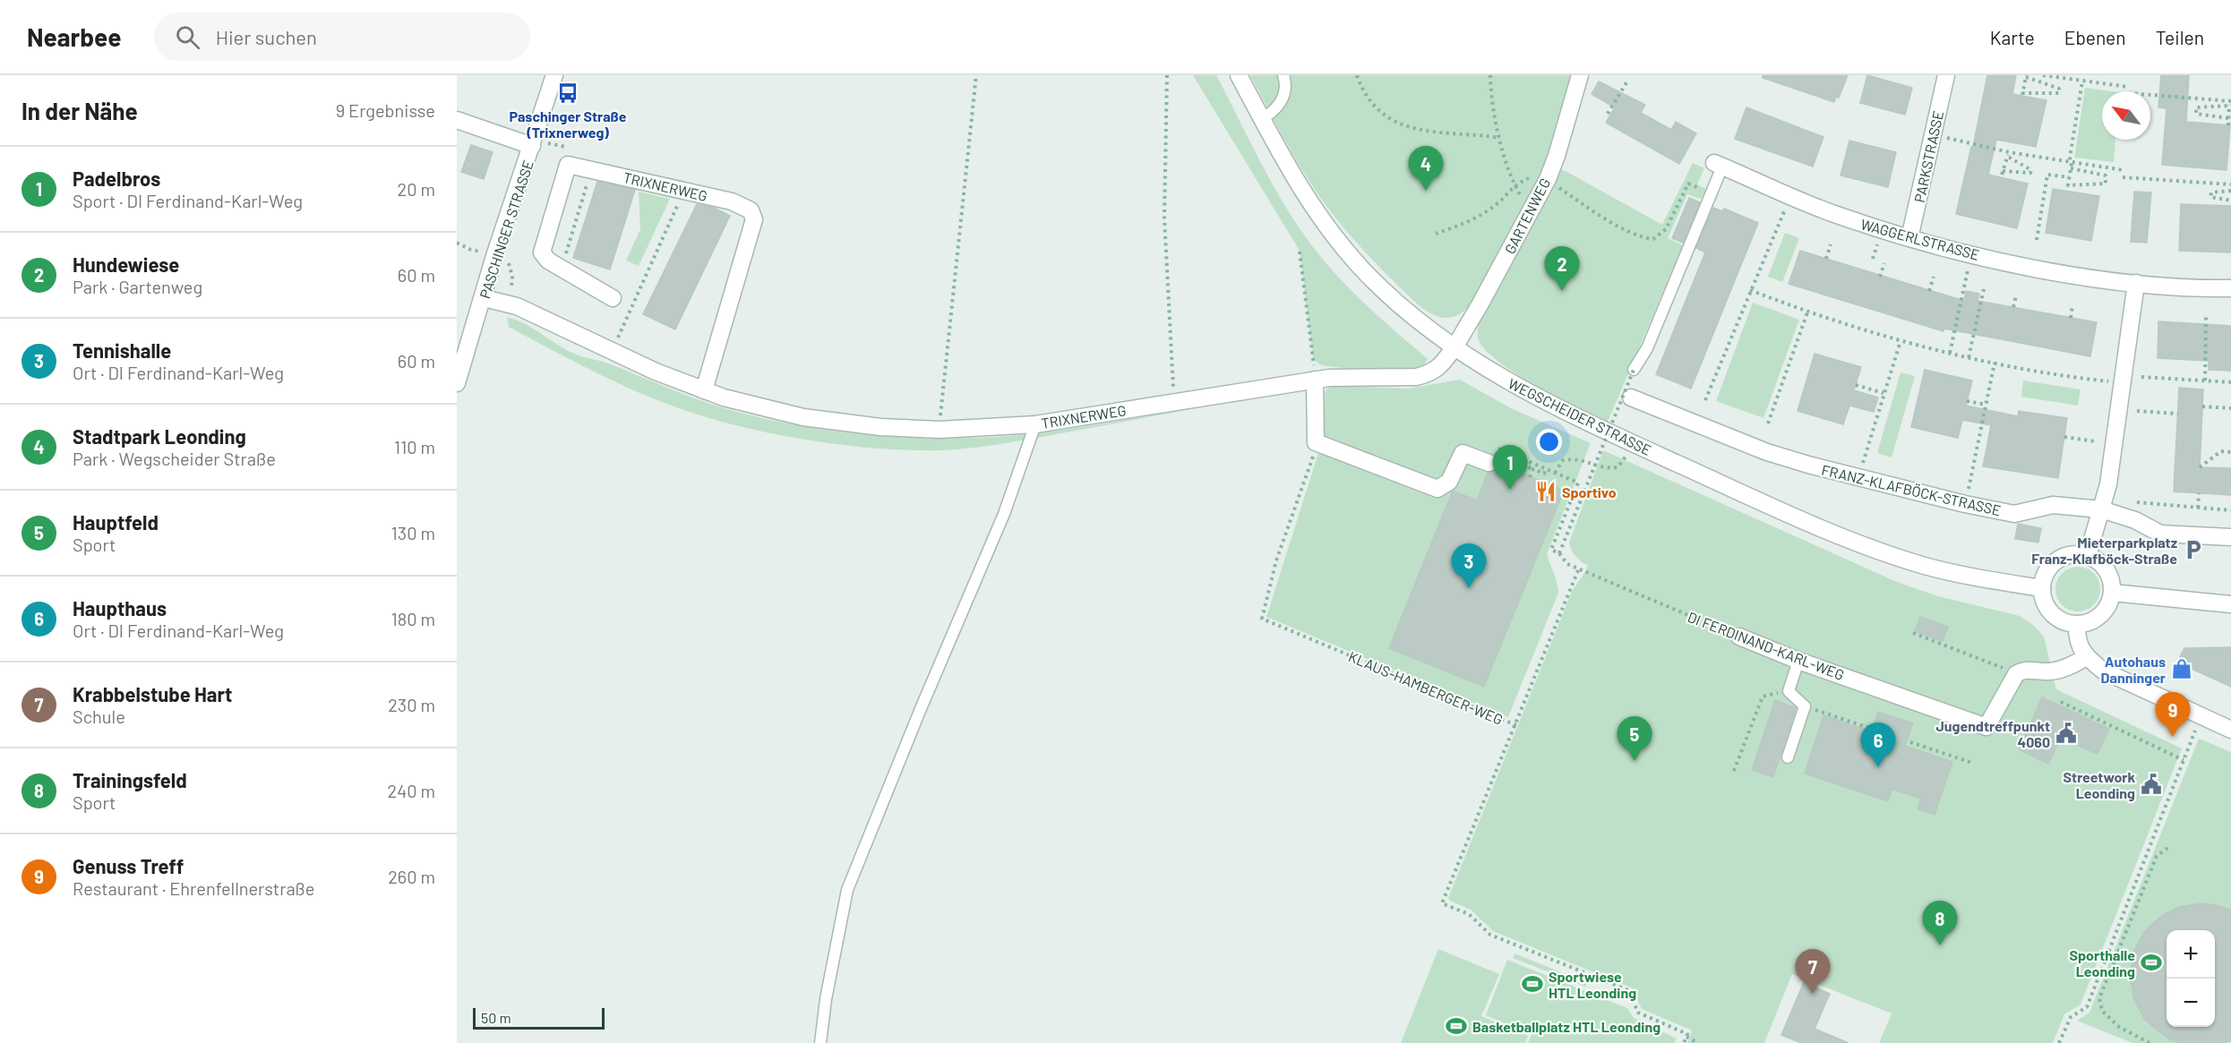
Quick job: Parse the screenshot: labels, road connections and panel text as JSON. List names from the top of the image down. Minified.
{"streets":{"street":["PARKSTRASSE","TRIXNERWEG","GARTENWEG","PASCHINGER STRASSE","WAGGERLSTRASSE","WEGSCHEIDER STRASSE","FRANZ-KLAFBÖCK-STRASSE","DI FERDINAND-KARL-WEG"],"path":["KLAUS-HAMBERGER-WEG"]},"crossings":[["PARKSTRASSE","WAGGERLSTRASSE"],["TRIXNERWEG","GARTENWEG"],["TRIXNERWEG","PASCHINGER STRASSE"],["TRIXNERWEG","WEGSCHEIDER STRASSE"],["GARTENWEG","WEGSCHEIDER STRASSE"]],"places":{"bus stop":["Paschinger Straße (Trixnerweg)"],"restaurant":["Sportivo"],"parking":["Mieterparkplatz Franz-Klafböck-Straße"],"shop":["Autohaus Danninger"],"public building":["Jugendtreffpunkt 4060","Streetwork Leonding"],"sports":["Sporthalle Leonding","Sportwiese HTL Leonding","Basketballplatz HTL Leonding"]},"scale_bar":"50 m","north":"top left","page":{"header":"Nearbee","search":"Hier suchen","nav":["Karte","Ebenen","Teilen"],"heading":["In der Nähe","9 Ergebnisse"],"list":[{"mark":"1","name":"Padelbros","note":"Sport · DI Ferdinand-Karl-Weg","value":"20 m"},{"mark":"2","name":"Hundewiese","note":"Park · Gartenweg","value":"60 m"},{"mark":"3","name":"Tennishalle","note":"Ort · DI Ferdinand-Karl-Weg","value":"60 m"},{"mark":"4","name":"Stadtpark Leonding","note":"Park · Wegscheider Straße","value":"110 m"},{"mark":"5","name":"Hauptfeld","note":"Sport","value":"130 m"},{"mark":"6","name":"Haupthaus","note":"Ort · DI Ferdinand-Karl-Weg","value":"180 m"},{"mark":"7","name":"Krabbelstube Hart","note":"Schule","value":"230 m"},{"mark":"8","name":"Trainingsfeld","note":"Sport","value":"240 m"},{"mark":"9","name":"Genuss Treff","note":"Restaurant · Ehrenfellnerstraße","value":"260 m"}],"pins":["4","2","1","3","9","5","6","8","7"],"map_buttons":["+","−"],"scale":"50 m"}}
